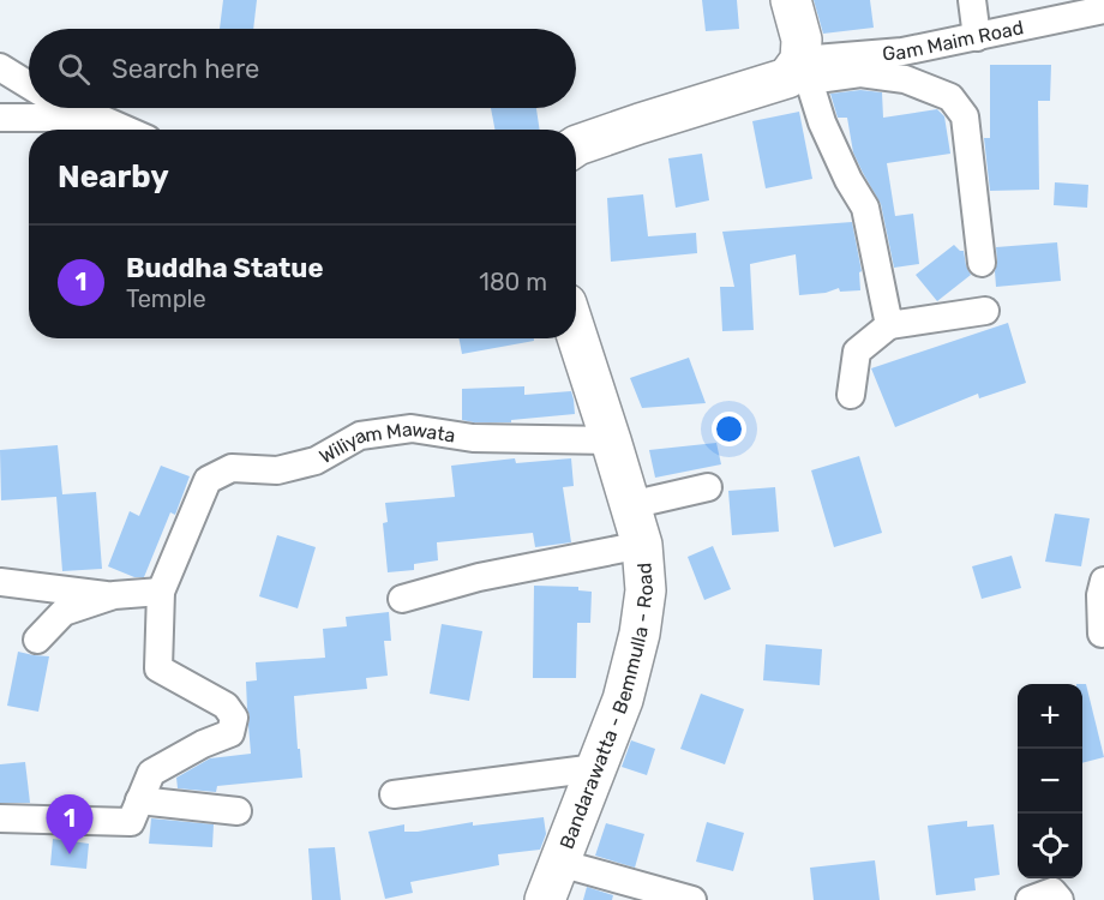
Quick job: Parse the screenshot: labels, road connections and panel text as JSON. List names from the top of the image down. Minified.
{"streets":{"street":["Gam Maim Road","Wiliyam Mawata","Bandarawatta - Bemmulla - Road"]},"crossings":[["Wiliyam Mawata","Bandarawatta - Bemmulla - Road"]],"page":{"search":"Search here","heading":"Nearby","list":[{"mark":"1","name":"Buddha Statue","note":"Temple","value":"180 m"}],"map_buttons":["+","−"],"pins":"1"}}
